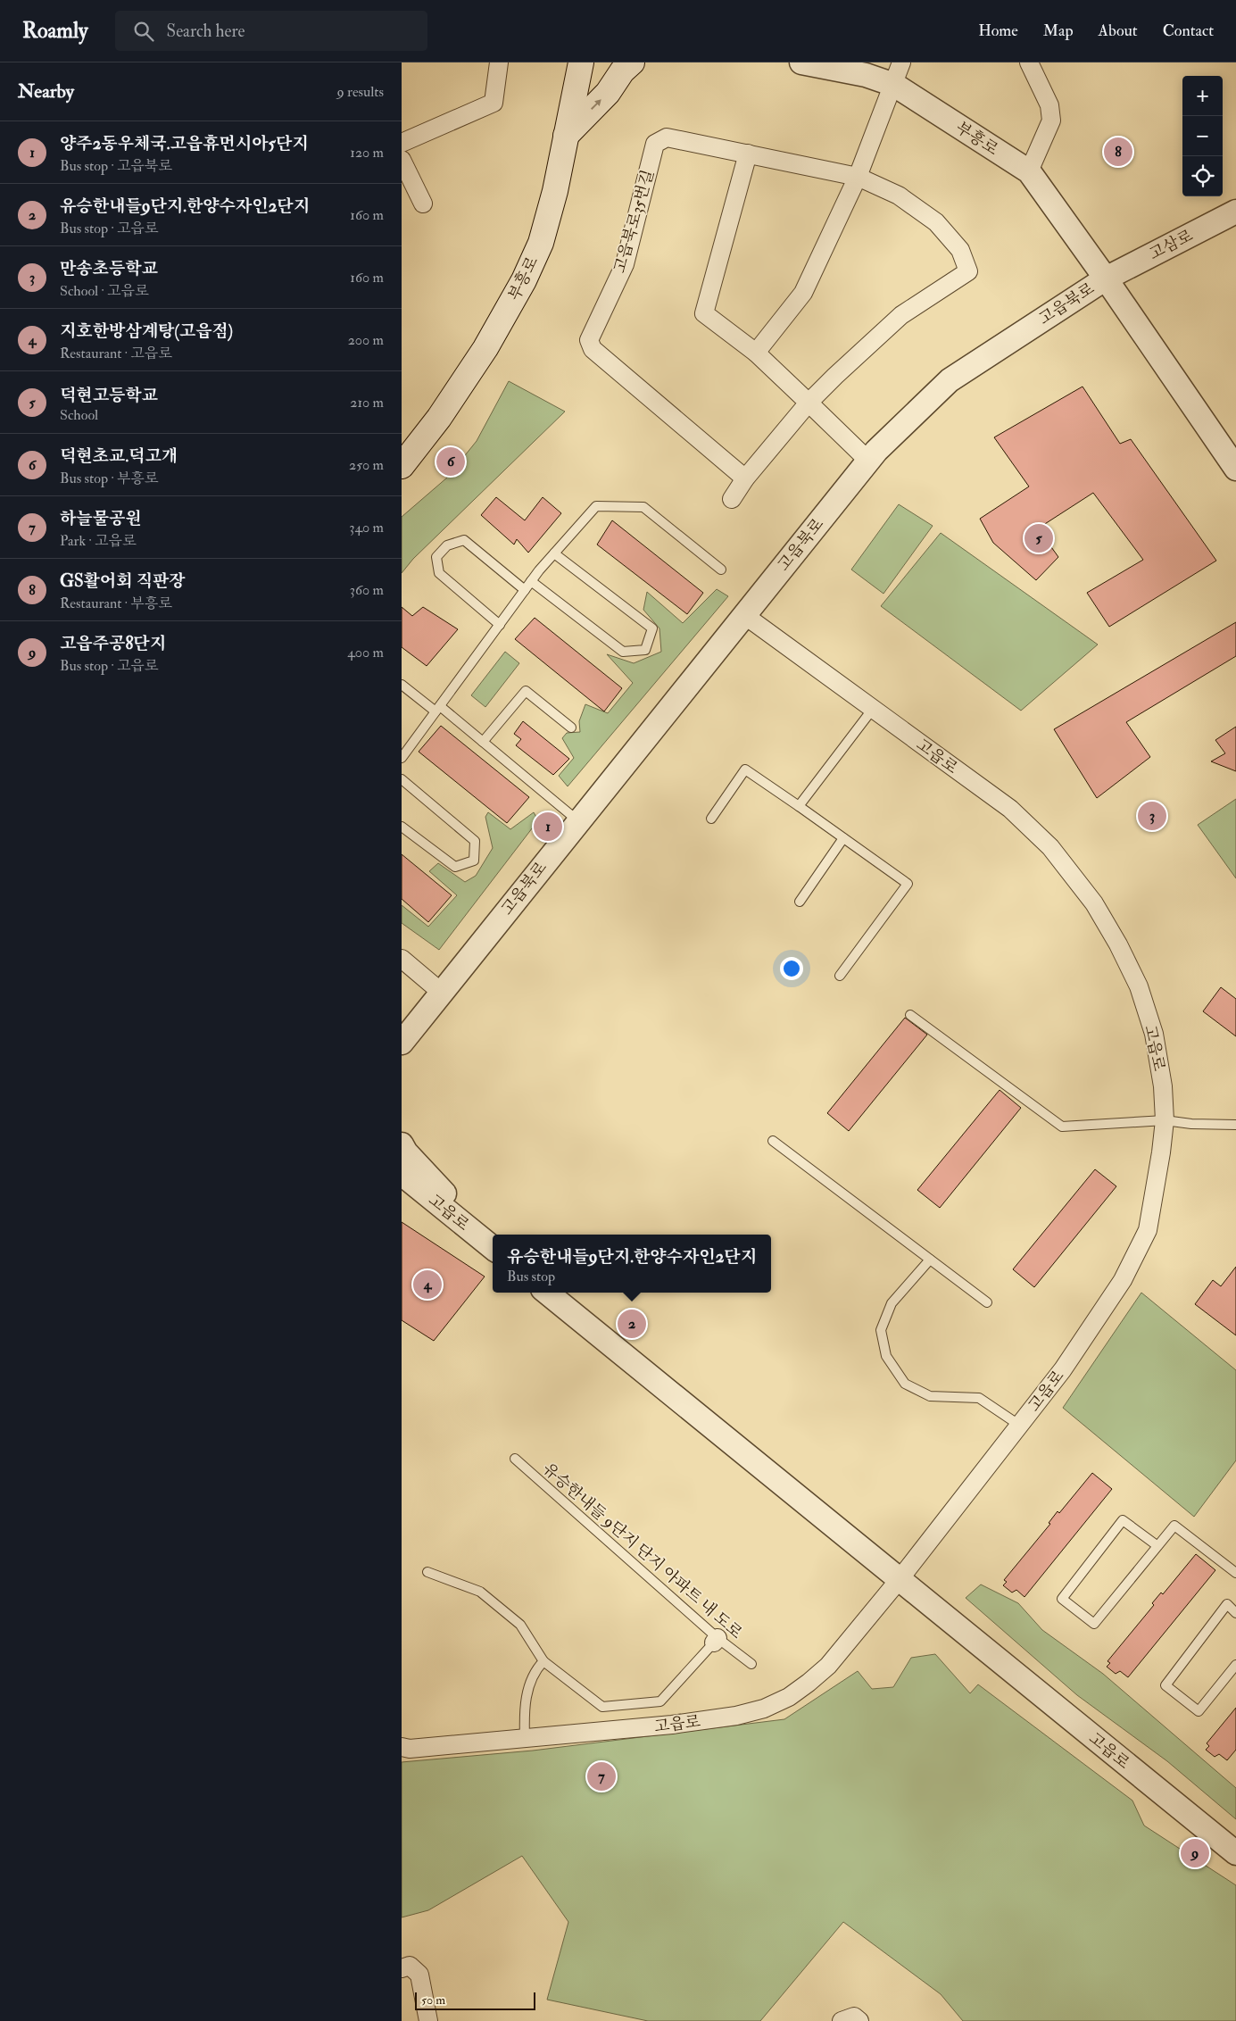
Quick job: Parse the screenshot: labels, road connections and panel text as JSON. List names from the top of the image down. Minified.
{"streets":{"main road":["부흥로"],"street":["고읍북로35번길","고삼로","고읍북로","고읍로"],"lane":["유승한내들 9단지 단지 아파트 내 도로"]},"crossings":[["부흥로","고삼로"],["부흥로","고읍북로"],["고삼로","고읍북로"],["고읍북로","고읍로"]],"scale_bar":"50 m","page":{"header":"Roamly","search":"Search here","nav":["Home","Map","About","Contact"],"heading":["Nearby","9 results"],"map_buttons":["+","−"],"list":[{"mark":"1","name":"양주2동우체국.고읍휴먼시아5단지","note":"Bus stop · 고읍북로","value":"120 m"},{"mark":"2","name":"유승한내들9단지.한양수자인2단지","note":"Bus stop · 고읍로","value":"160 m"},{"mark":"3","name":"만송초등학교","note":"School · 고읍로","value":"160 m"},{"mark":"4","name":"지호한방삼계탕(고읍점)","note":"Restaurant · 고읍로","value":"200 m"},{"mark":"5","name":"덕현고등학교","note":"School","value":"210 m"},{"mark":"6","name":"덕현초교.덕고개","note":"Bus stop · 부흥로","value":"250 m"},{"mark":"7","name":"하늘물공원","note":"Park · 고읍로","value":"340 m"},{"mark":"8","name":"GS활어회 직판장","note":"Restaurant · 부흥로","value":"360 m"},{"mark":"9","name":"고읍주공8단지","note":"Bus stop · 고읍로","value":"400 m"}],"pins":["8","6","5","3","1","4","2","7","9"],"popup":["유승한내들9단지.한양수자인2단지","Bus stop"],"scale":"50 m"}}
